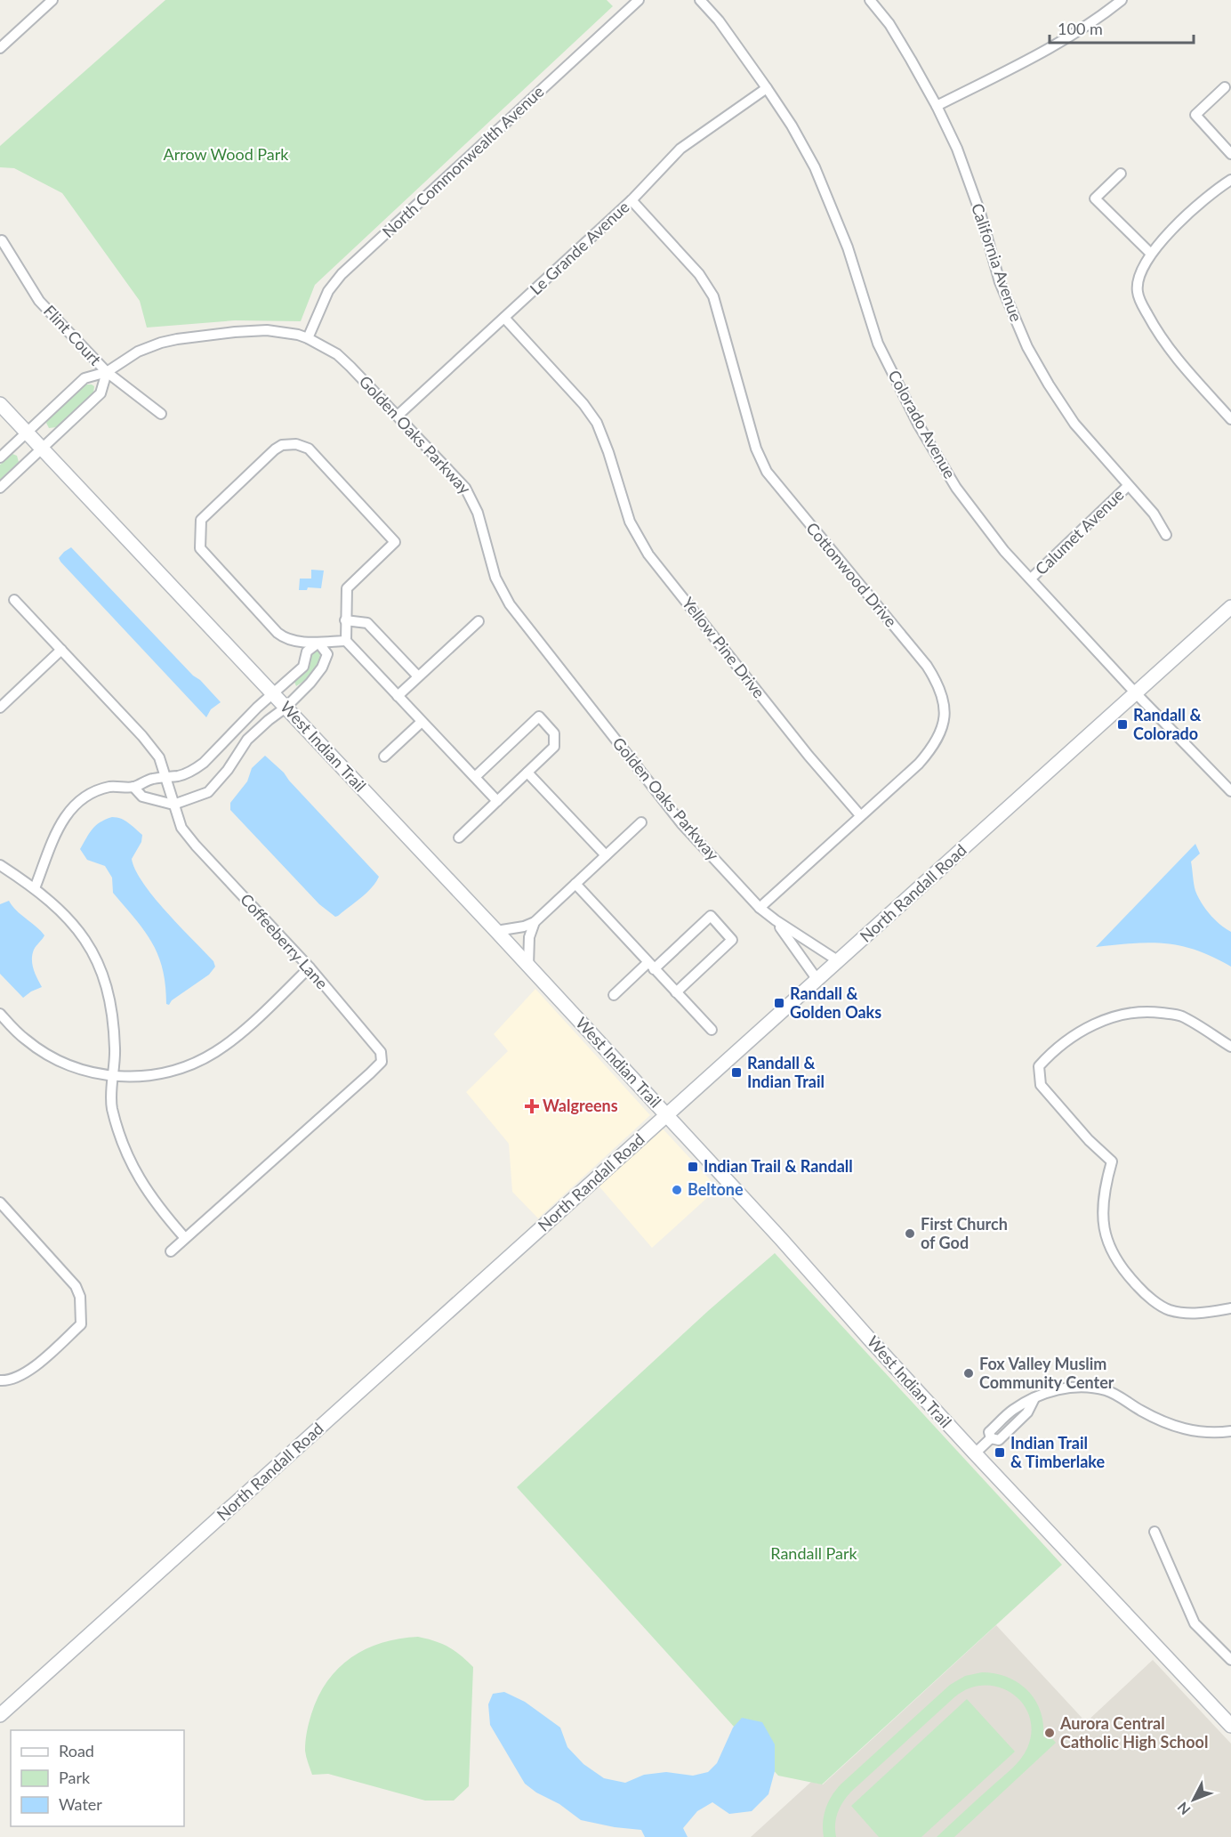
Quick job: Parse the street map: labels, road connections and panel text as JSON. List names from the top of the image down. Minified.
{"streets":{"main road":["West Indian Trail","North Randall Road"],"street":["North Commonwealth Avenue","Le Grande Avenue","California Avenue","Flint Court","Colorado Avenue","Golden Oaks Parkway","Calumet Avenue","Cottonwood Drive","Yellow Pine Drive","Coffeeberry Lane"]},"crossings":[["North Commonwealth Avenue","Golden Oaks Parkway"],["Le Grande Avenue","Colorado Avenue"],["Le Grande Avenue","Golden Oaks Parkway"],["Le Grande Avenue","Cottonwood Drive"],["Le Grande Avenue","Yellow Pine Drive"],["California Avenue","Calumet Avenue"],["Flint Court","Golden Oaks Parkway"],["Colorado Avenue","Calumet Avenue"],["Colorado Avenue","North Randall Road"],["Golden Oaks Parkway","Cottonwood Drive"],["Golden Oaks Parkway","West Indian Trail"],["Golden Oaks Parkway","North Randall Road"],["Cottonwood Drive","Yellow Pine Drive"],["West Indian Trail","North Randall Road"]],"parks":["Arrow Wood Park","Randall Park"],"places":{"transit":["Randall & Colorado","Randall & Golden Oaks","Randall & Indian Trail","Indian Trail & Randall","Indian Trail & Timberlake"],"health":["Walgreens"],"other":["Beltone","First Church of God","Fox Valley Muslim Community Center","Aurora Central Catholic High School"]},"legend":["Road","Park","Water"],"scale_bar":"100 m","north":"bottom left"}
